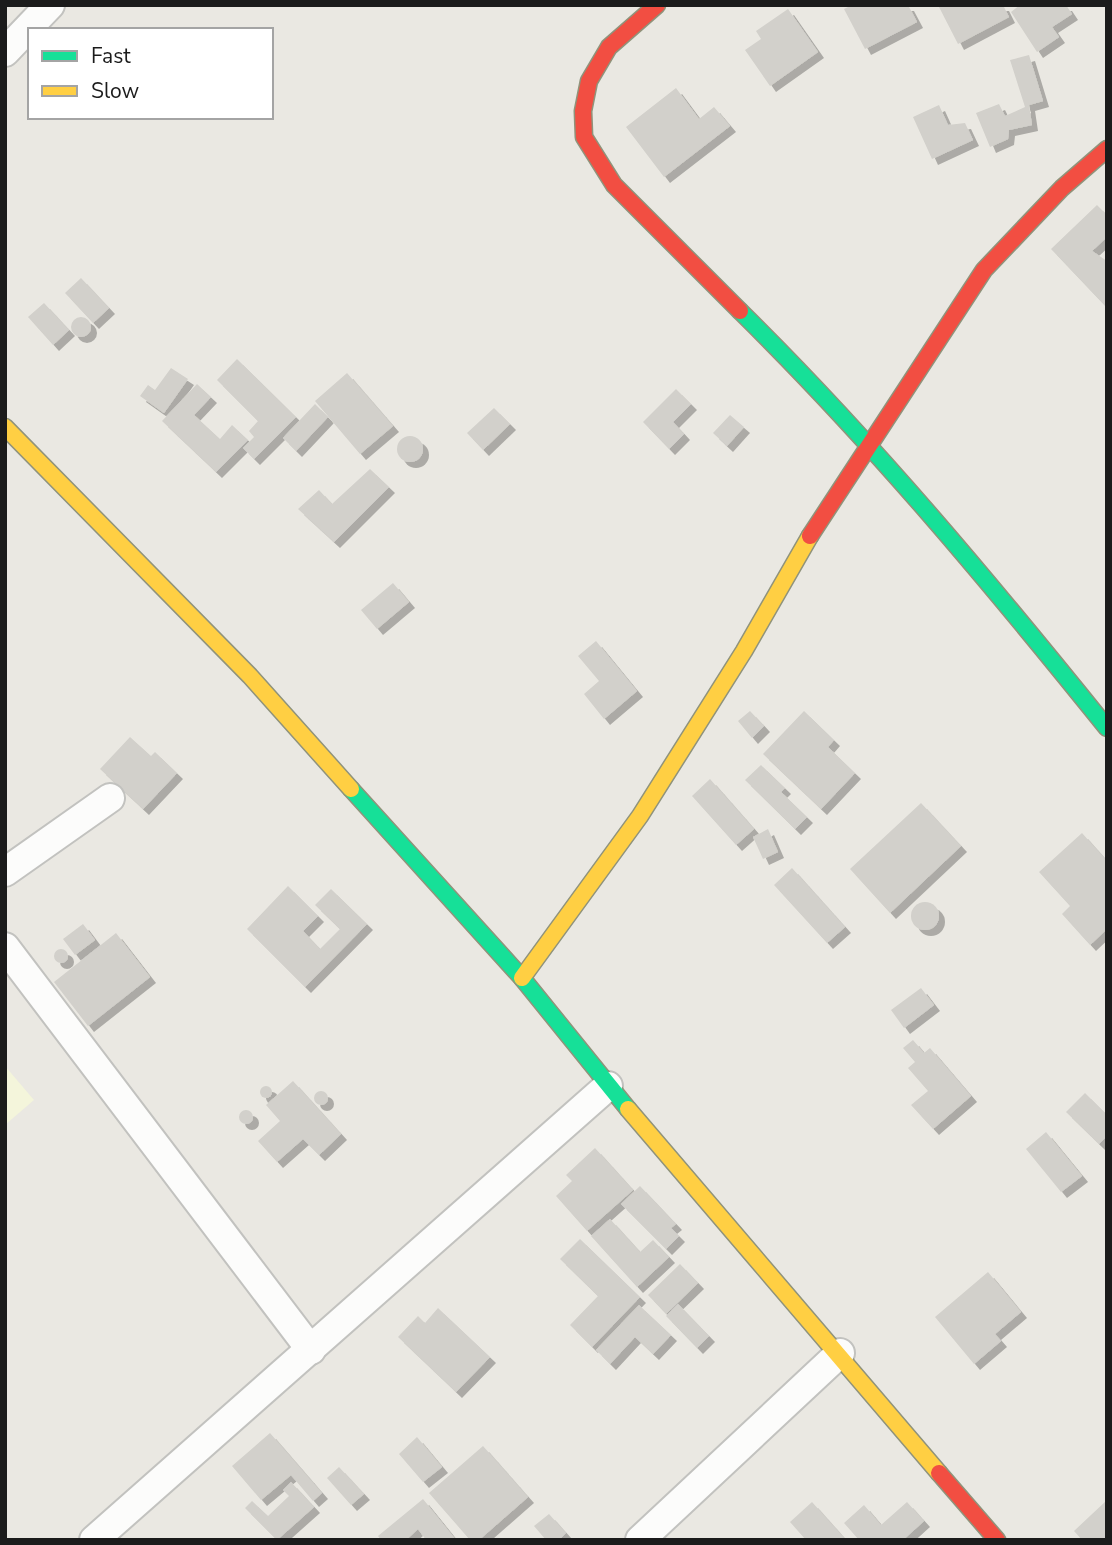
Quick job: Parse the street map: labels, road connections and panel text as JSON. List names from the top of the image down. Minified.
{"legend":["Fast","Slow"]}
